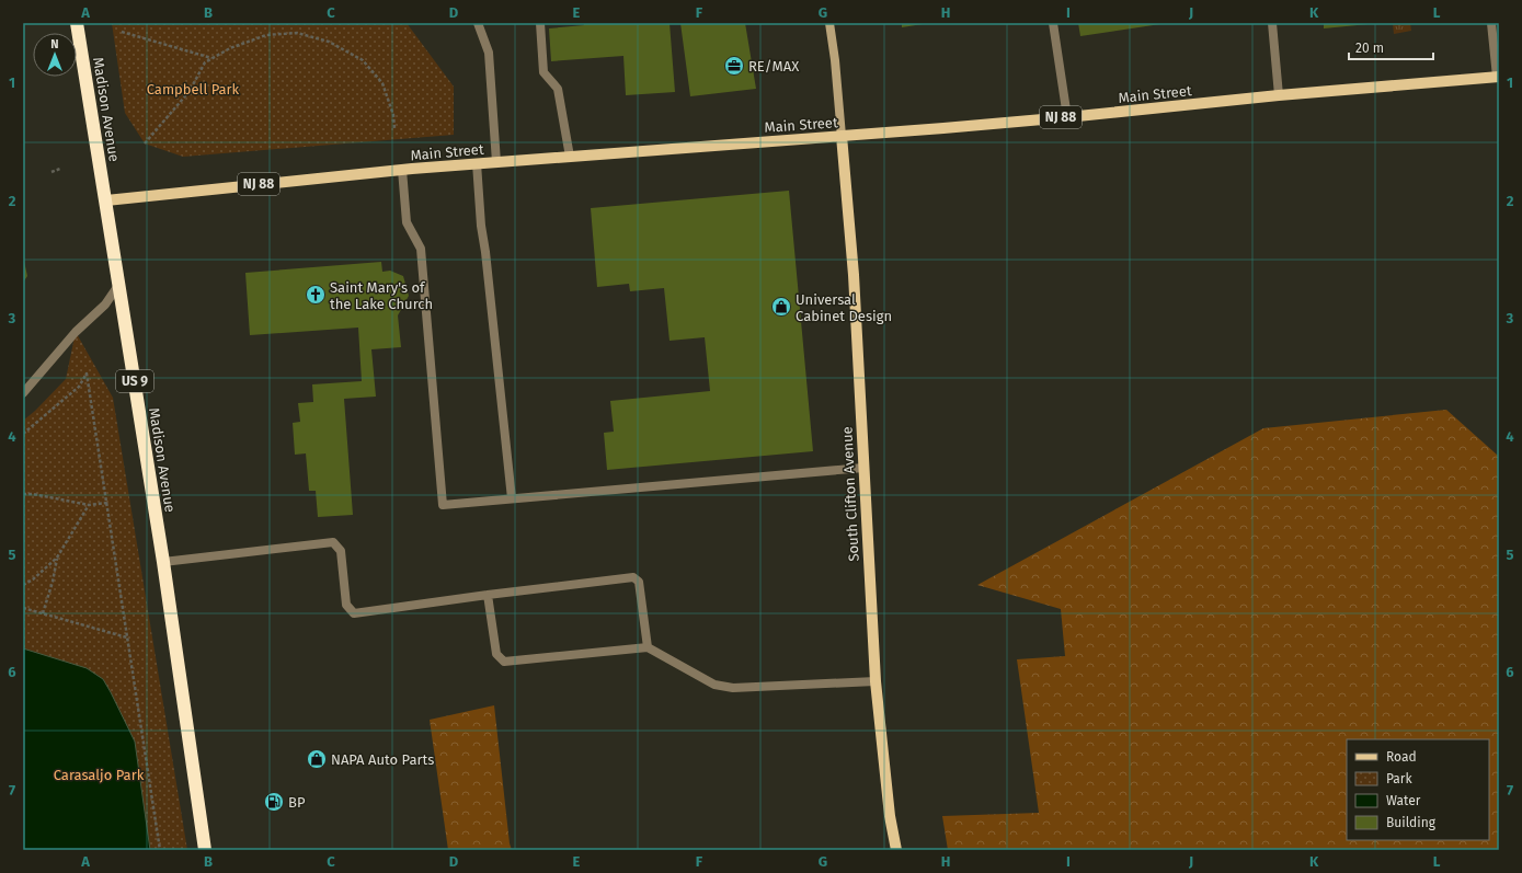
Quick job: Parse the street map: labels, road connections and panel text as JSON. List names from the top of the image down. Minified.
{"streets":{"highway":["Madison Avenue","US 9"],"main road":["Main Street","NJ 88","South Clifton Avenue"]},"crossings":[["Main Street","Madison Avenue"],["Main Street","South Clifton Avenue"]],"parks":["Campbell Park","Carasaljo Park"],"places":{"office":["RE/MAX"],"church":["Saint Mary's of the Lake Church"],"shop":["Universal Cabinet Design","NAPA Auto Parts"],"fuel station":["BP"]},"legend":["Road","Park","Water","Building"],"scale_bar":"20 m","north":"top","grid":{"columns":["A","B","C","D","E","F","G","H","I","J","K","L"],"rows":["1","2","3","4","5","6","7"]}}
